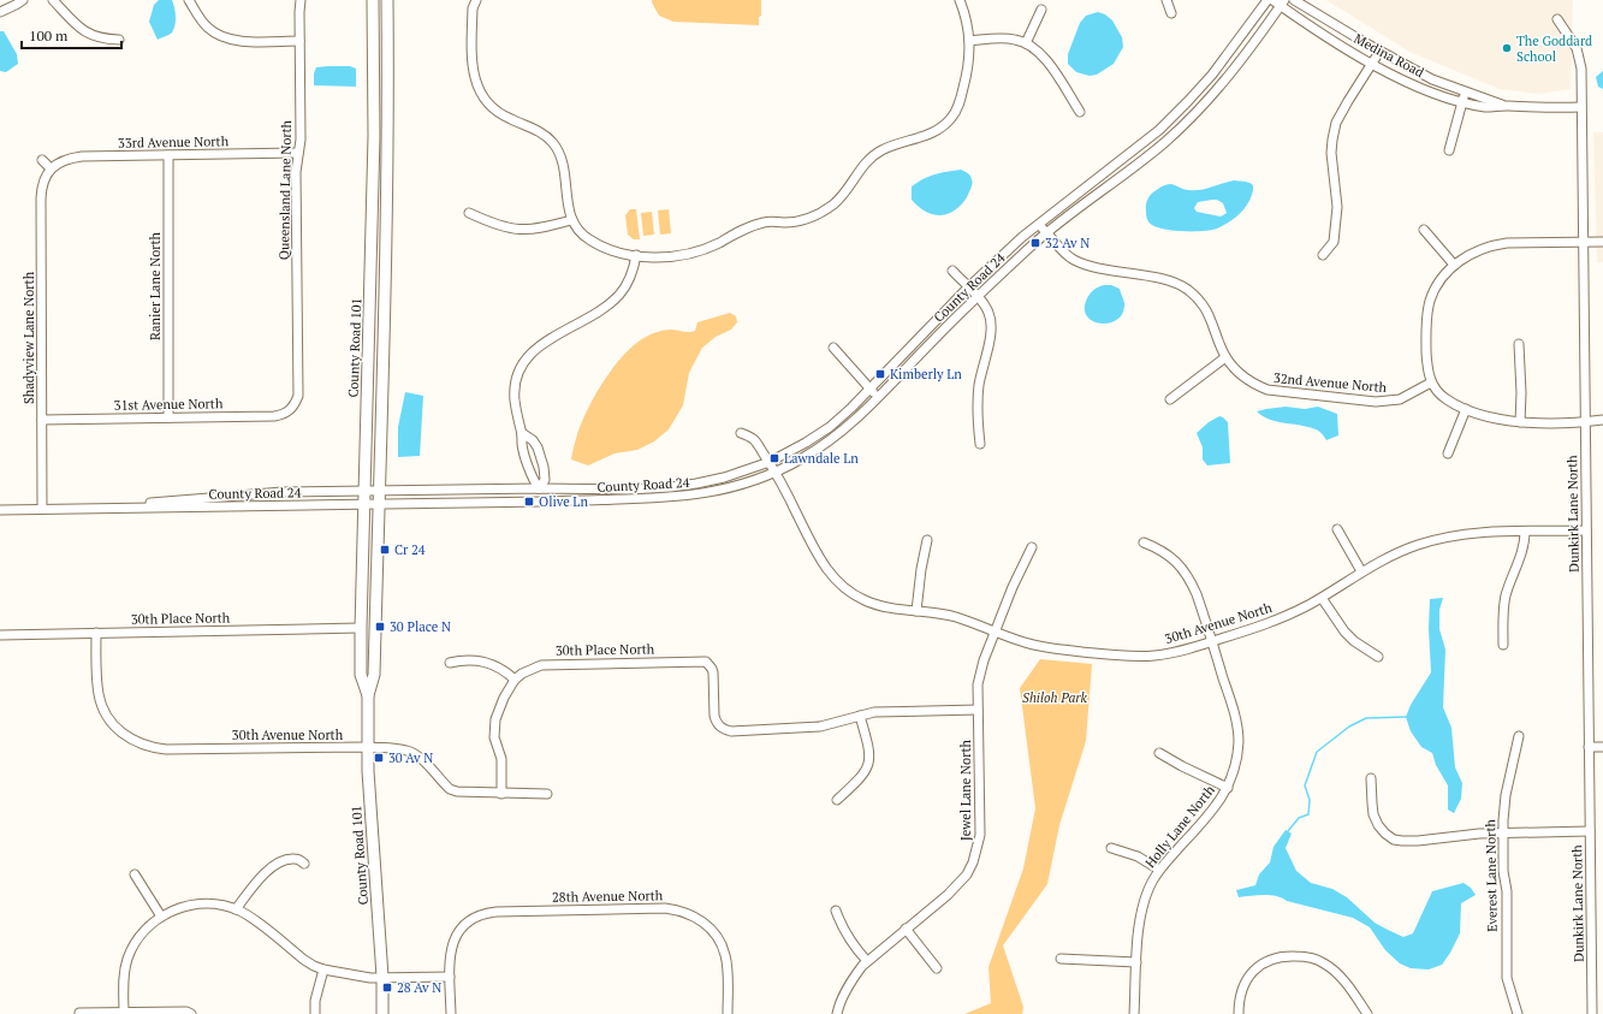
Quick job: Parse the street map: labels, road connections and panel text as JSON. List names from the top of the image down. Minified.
{"streets":{"main road":["County Road 101"],"street":["Medina Road","33rd Avenue North","Queensland Lane North","Ranier Lane North","County Road 24","Shadyview Lane North","32nd Avenue North","31st Avenue North","Dunkirk Lane North","30th Place North","30th Avenue North","Jewel Lane North","Holly Lane North","Everest Lane North","28th Avenue North"]},"crossings":[["Medina Road","County Road 24"],["Medina Road","Dunkirk Lane North"],["33rd Avenue North","Queensland Lane North"],["33rd Avenue North","Ranier Lane North"],["33rd Avenue North","Shadyview Lane North"],["Queensland Lane North","31st Avenue North"],["Ranier Lane North","31st Avenue North"],["County Road 24","Shadyview Lane North"],["County Road 24","County Road 101"],["County Road 24","32nd Avenue North"],["County Road 24","30th Avenue North"],["Shadyview Lane North","31st Avenue North"],["County Road 101","30th Place North"],["County Road 101","30th Avenue North"],["Dunkirk Lane North","30th Avenue North"],["30th Place North","30th Avenue North"],["30th Avenue North","Jewel Lane North"],["30th Avenue North","Holly Lane North"]],"parks":["Shiloh Park"],"places":{"other":["The Goddard School"],"transit":["32 Av N","Kimberly Ln","Lawndale Ln","Olive Ln","Cr 24","30 Place N","30 Av N","28 Av N"]},"scale_bar":"100 m"}
